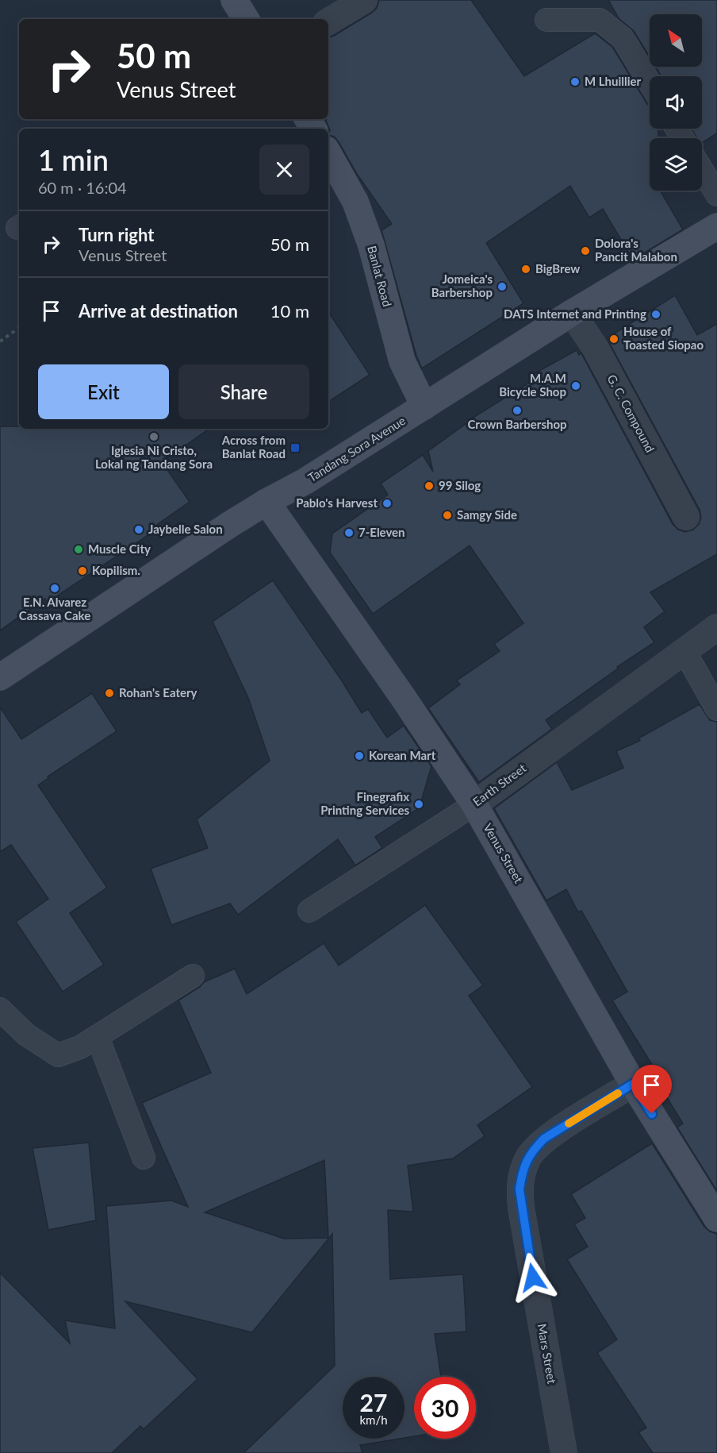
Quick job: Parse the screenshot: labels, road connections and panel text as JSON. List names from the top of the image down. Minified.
{"streets":{"street":["Banlat Road","G. C. Compound","Tandang Sora Avenue","Earth Street","Venus Street","Mars Street"]},"crossings":[["Banlat Road","Tandang Sora Avenue"],["G. C. Compound","Tandang Sora Avenue"],["Tandang Sora Avenue","Venus Street"],["Earth Street","Venus Street"],["Venus Street","Mars Street"]],"places":{"other":["M Lhuillier","Dolora's Pancit Malabon","BigBrew","Jomeica's Barbershop","DATS Internet and Printing","House of Toasted Siopao","M.A.M Bicycle Shop","Crown Barbershop","Iglesia Ni Cristo, Lokal ng Tandang Sora","99 Silog","Pablo's Harvest","Samgy Side","Jaybelle Salon","7-Eleven","Muscle City","Kopilism.","E.N. Alvarez Cassava Cake","Rohan's Eatery","Korean Mart","Finegrafix Printing Services"],"transit":["Across from Banlat Road"]},"north":"top left","page":{"turn":["50 m","Venus Street"],"heading":["1 min","60 m · 16:04"],"list":[{"name":"Turn right","note":"Venus Street","value":"50 m"},{"name":"Arrive at destination","value":"10 m"}],"buttons":["Exit","Share"],"speed":"27 km/h","limit":"30"}}
